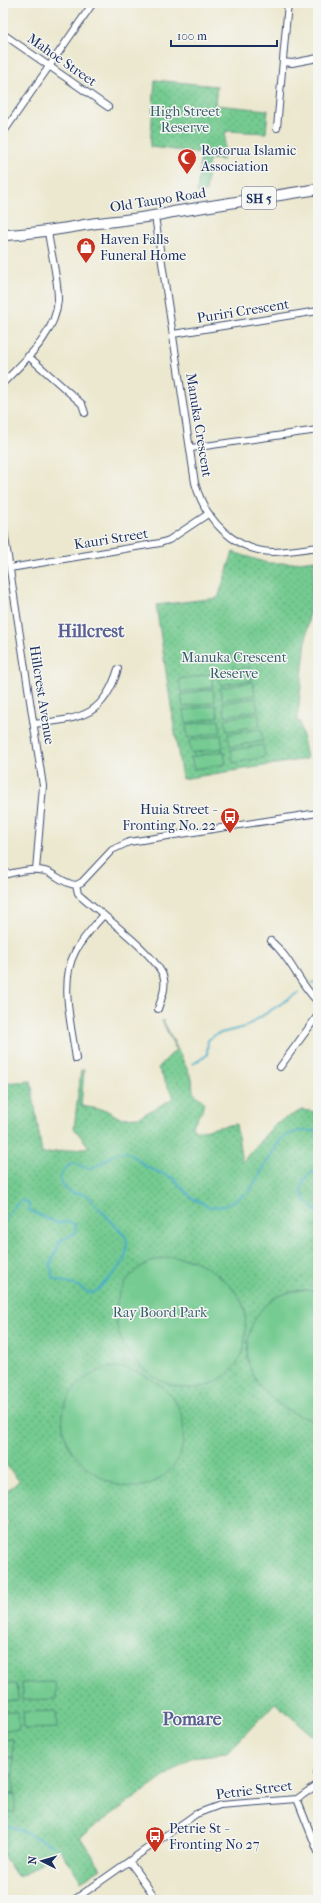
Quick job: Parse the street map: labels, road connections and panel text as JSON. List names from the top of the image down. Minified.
{"streets":{"highway":["SH 5","Old Taupo Road"],"street":["Mahoe Street","Puriri Crescent","Manuka Crescent","Kauri Street","Hillcrest Avenue","Petrie Street"]},"crossings":[["Old Taupo Road","Manuka Crescent"],["Puriri Crescent","Manuka Crescent"],["Manuka Crescent","Kauri Street"],["Kauri Street","Hillcrest Avenue"]],"districts":["Hillcrest","Pomare"],"parks":["High Street Reserve","Manuka Crescent Reserve","Ray Boord Park"],"places":{"mosque":["Rotorua Islamic Association"],"shop":["Haven Falls Funeral Home"],"bus stop":["Huia Street - Fronting No. 22","Petrie St - Fronting No 27"]},"scale_bar":"100 m","north":"left"}
